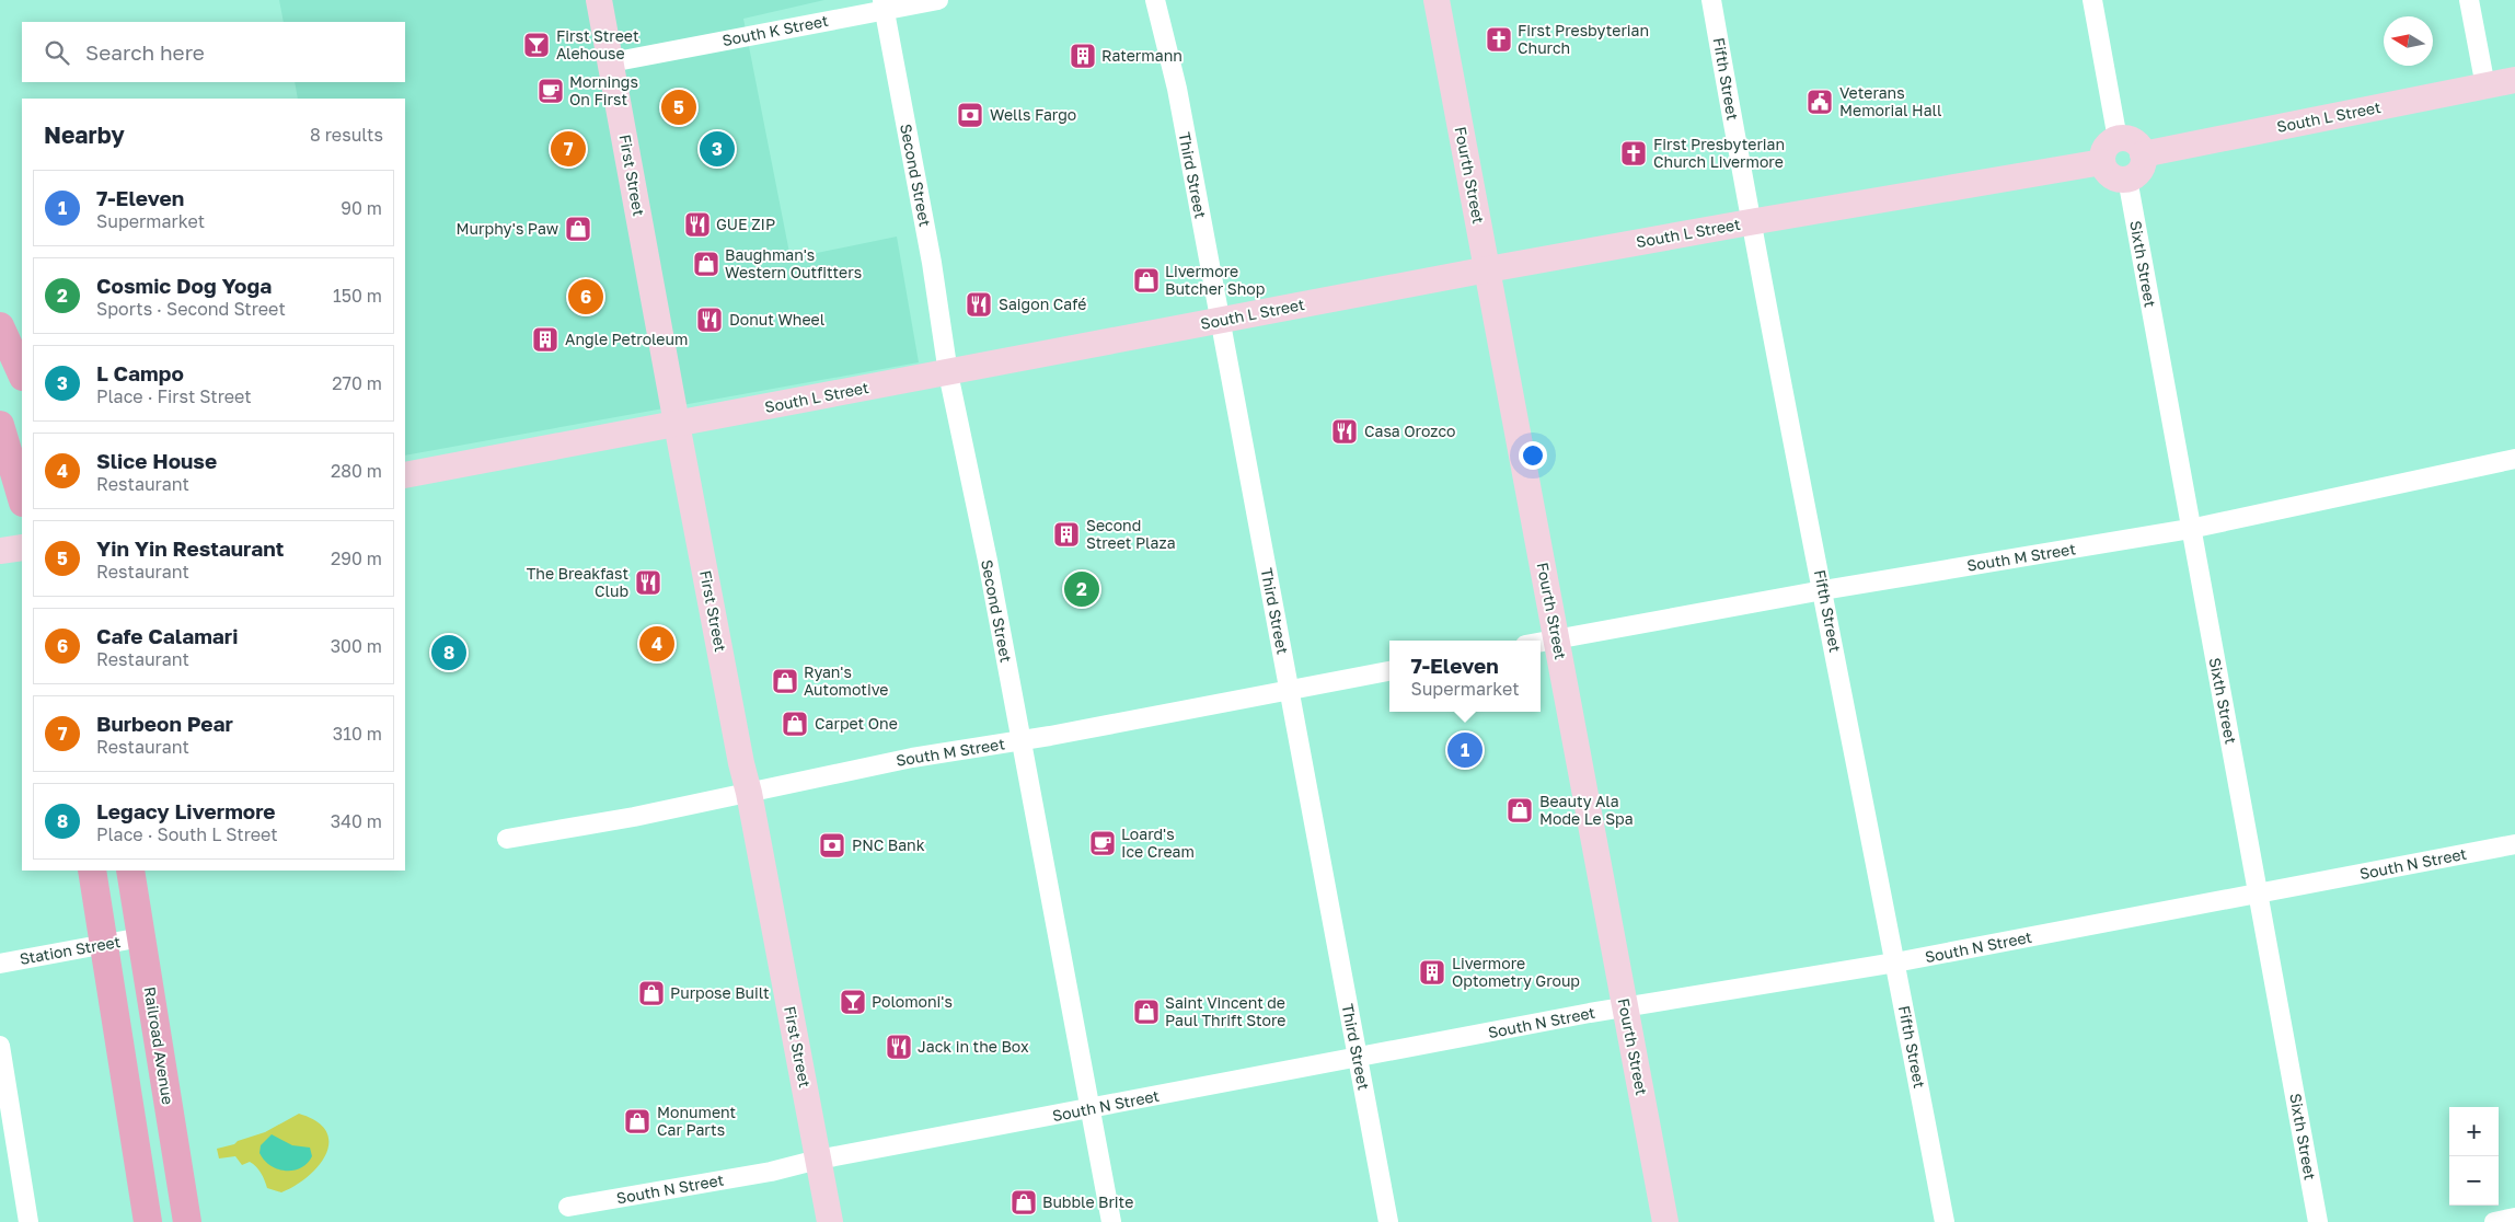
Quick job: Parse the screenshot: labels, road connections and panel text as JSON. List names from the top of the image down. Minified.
{"streets":{"main road":["South L Street","First Street","Fourth Street","Railroad Avenue"],"street":["South K Street","Fifth Street","Second Street","Third Street","Sixth Street","South M Street","South N Street","Station Street"]},"crossings":[["South K Street","First Street"],["South K Street","Second Street"],["Fifth Street","South L Street"],["Fifth Street","South M Street"],["Fifth Street","South N Street"],["South L Street","First Street"],["South L Street","Second Street"],["South L Street","Third Street"],["South L Street","Fourth Street"],["South L Street","Sixth Street"],["First Street","South M Street"],["First Street","South N Street"],["Second Street","South M Street"],["Second Street","South N Street"],["Third Street","South M Street"],["Third Street","South N Street"],["Fourth Street","South M Street"],["Fourth Street","South N Street"],["Sixth Street","South M Street"],["Sixth Street","South N Street"],["Station Street","Railroad Avenue"]],"places":{"church":["First Presbyterian Church","First Presbyterian Church Livermore"],"bar":["First Street Alehouse","Polomoni's"],"building":["Ratermann","Angle Petroleum","Second Street Plaza","Livermore Optometry Group"],"cafe":["Mornings On First","Loard's Ice Cream"],"public building":["Veterans Memorial Hall"],"bank":["Wells Fargo","PNC Bank"],"restaurant":["GUE ZIP","Saigon Café","Donut Wheel","Casa Orozco","The Breakfast Club","Jack in the Box"],"shop":["Murphy's Paw","Baughman's Western Outfitters","Livermore Butcher Shop","Ryan's Automotive","Carpet One","Beauty Ala Mode Le Spa","Purpose Built","Saint Vincent de Paul Thrift Store","Monument Car Parts","Bubble Brite"]},"north":"left","page":{"search":"Search here","pins":["5","3","7","6","2","4","8","1"],"heading":["Nearby","8 results"],"list":[{"mark":"1","name":"7-Eleven","note":"Supermarket","value":"90 m"},{"mark":"2","name":"Cosmic Dog Yoga","note":"Sports · Second Street","value":"150 m"},{"mark":"3","name":"L Campo","note":"Place · First Street","value":"270 m"},{"mark":"4","name":"Slice House","note":"Restaurant","value":"280 m"},{"mark":"5","name":"Yin Yin Restaurant","note":"Restaurant","value":"290 m"},{"mark":"6","name":"Cafe Calamari","note":"Restaurant","value":"300 m"},{"mark":"7","name":"Burbeon Pear","note":"Restaurant","value":"310 m"},{"mark":"8","name":"Legacy Livermore","note":"Place · South L Street","value":"340 m"}],"popup":["7-Eleven","Supermarket"],"map_buttons":["+","−"]}}
